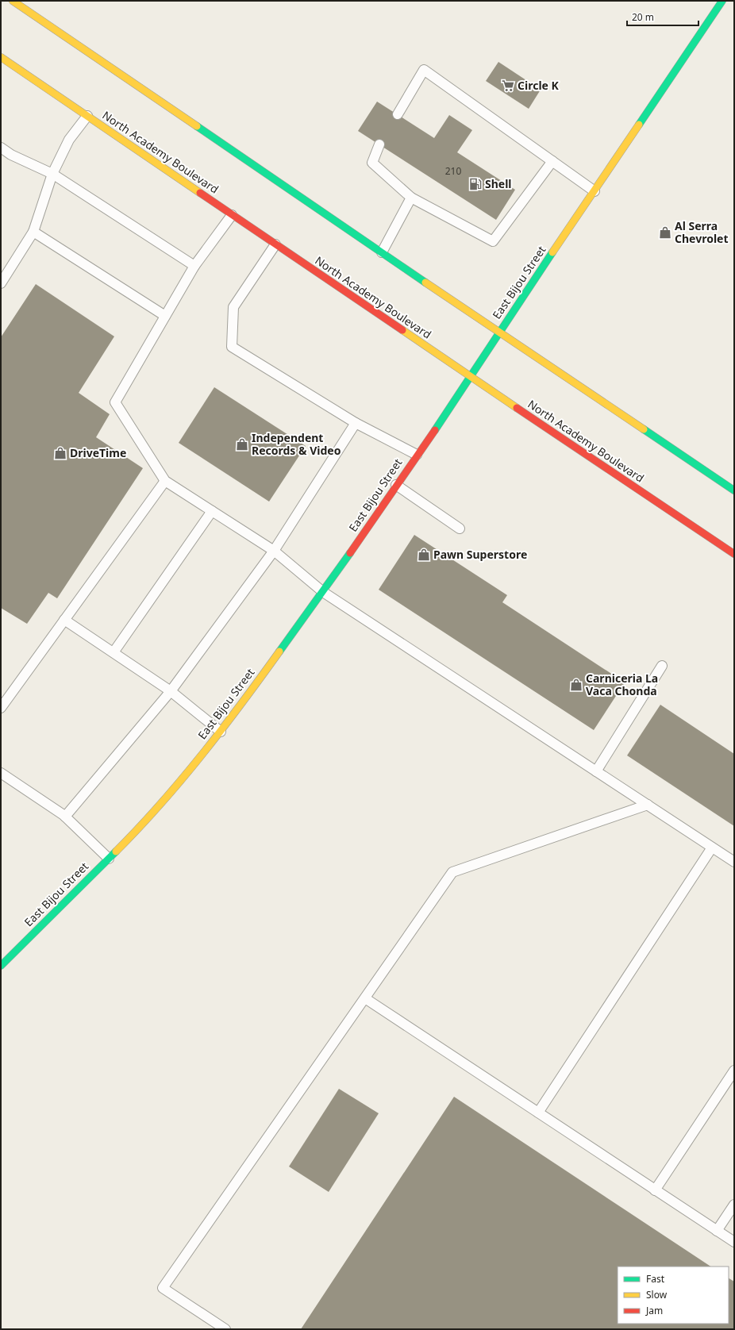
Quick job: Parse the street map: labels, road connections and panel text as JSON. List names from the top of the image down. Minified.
{"streets":{"main road":["North Academy Boulevard","East Bijou Street"]},"crossings":[["North Academy Boulevard","East Bijou Street"]],"places":{"supermarket":["Circle K"],"fuel station":["Shell"],"shop":["Al Serra Chevrolet","Independent Records & Video","DriveTime","Pawn Superstore","Carniceria La Vaca Chonda"]},"house_numbers":["210"],"legend":["Fast","Slow","Jam"],"scale_bar":"20 m"}
